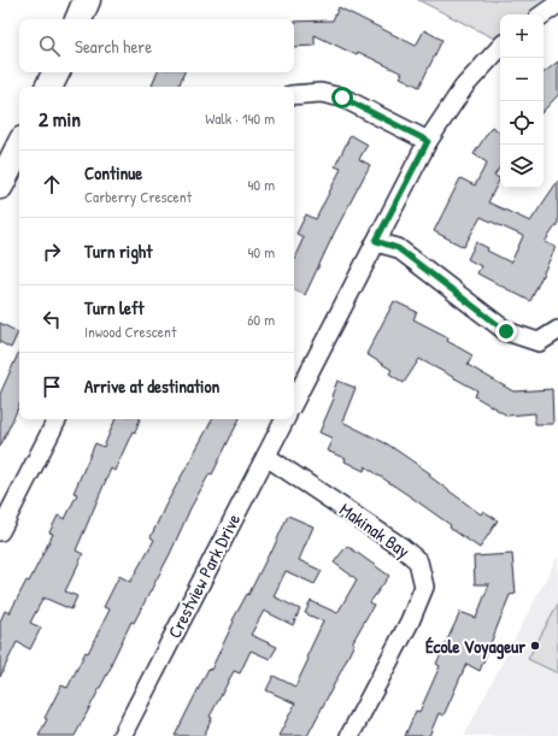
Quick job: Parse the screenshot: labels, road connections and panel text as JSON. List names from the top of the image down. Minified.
{"streets":{"street":["Makinak Bay","Crestview Park Drive"]},"crossings":[["Makinak Bay","Crestview Park Drive"]],"places":["École Voyageur"],"page":{"map_buttons":["+","−"],"search":"Search here","heading":["2 min","Walk · 140 m"],"list":[["Continue","Carberry Crescent","40 m"],["Turn right","40 m"],["Turn left","Inwood Crescent","60 m"],"Arrive at destination"]}}
